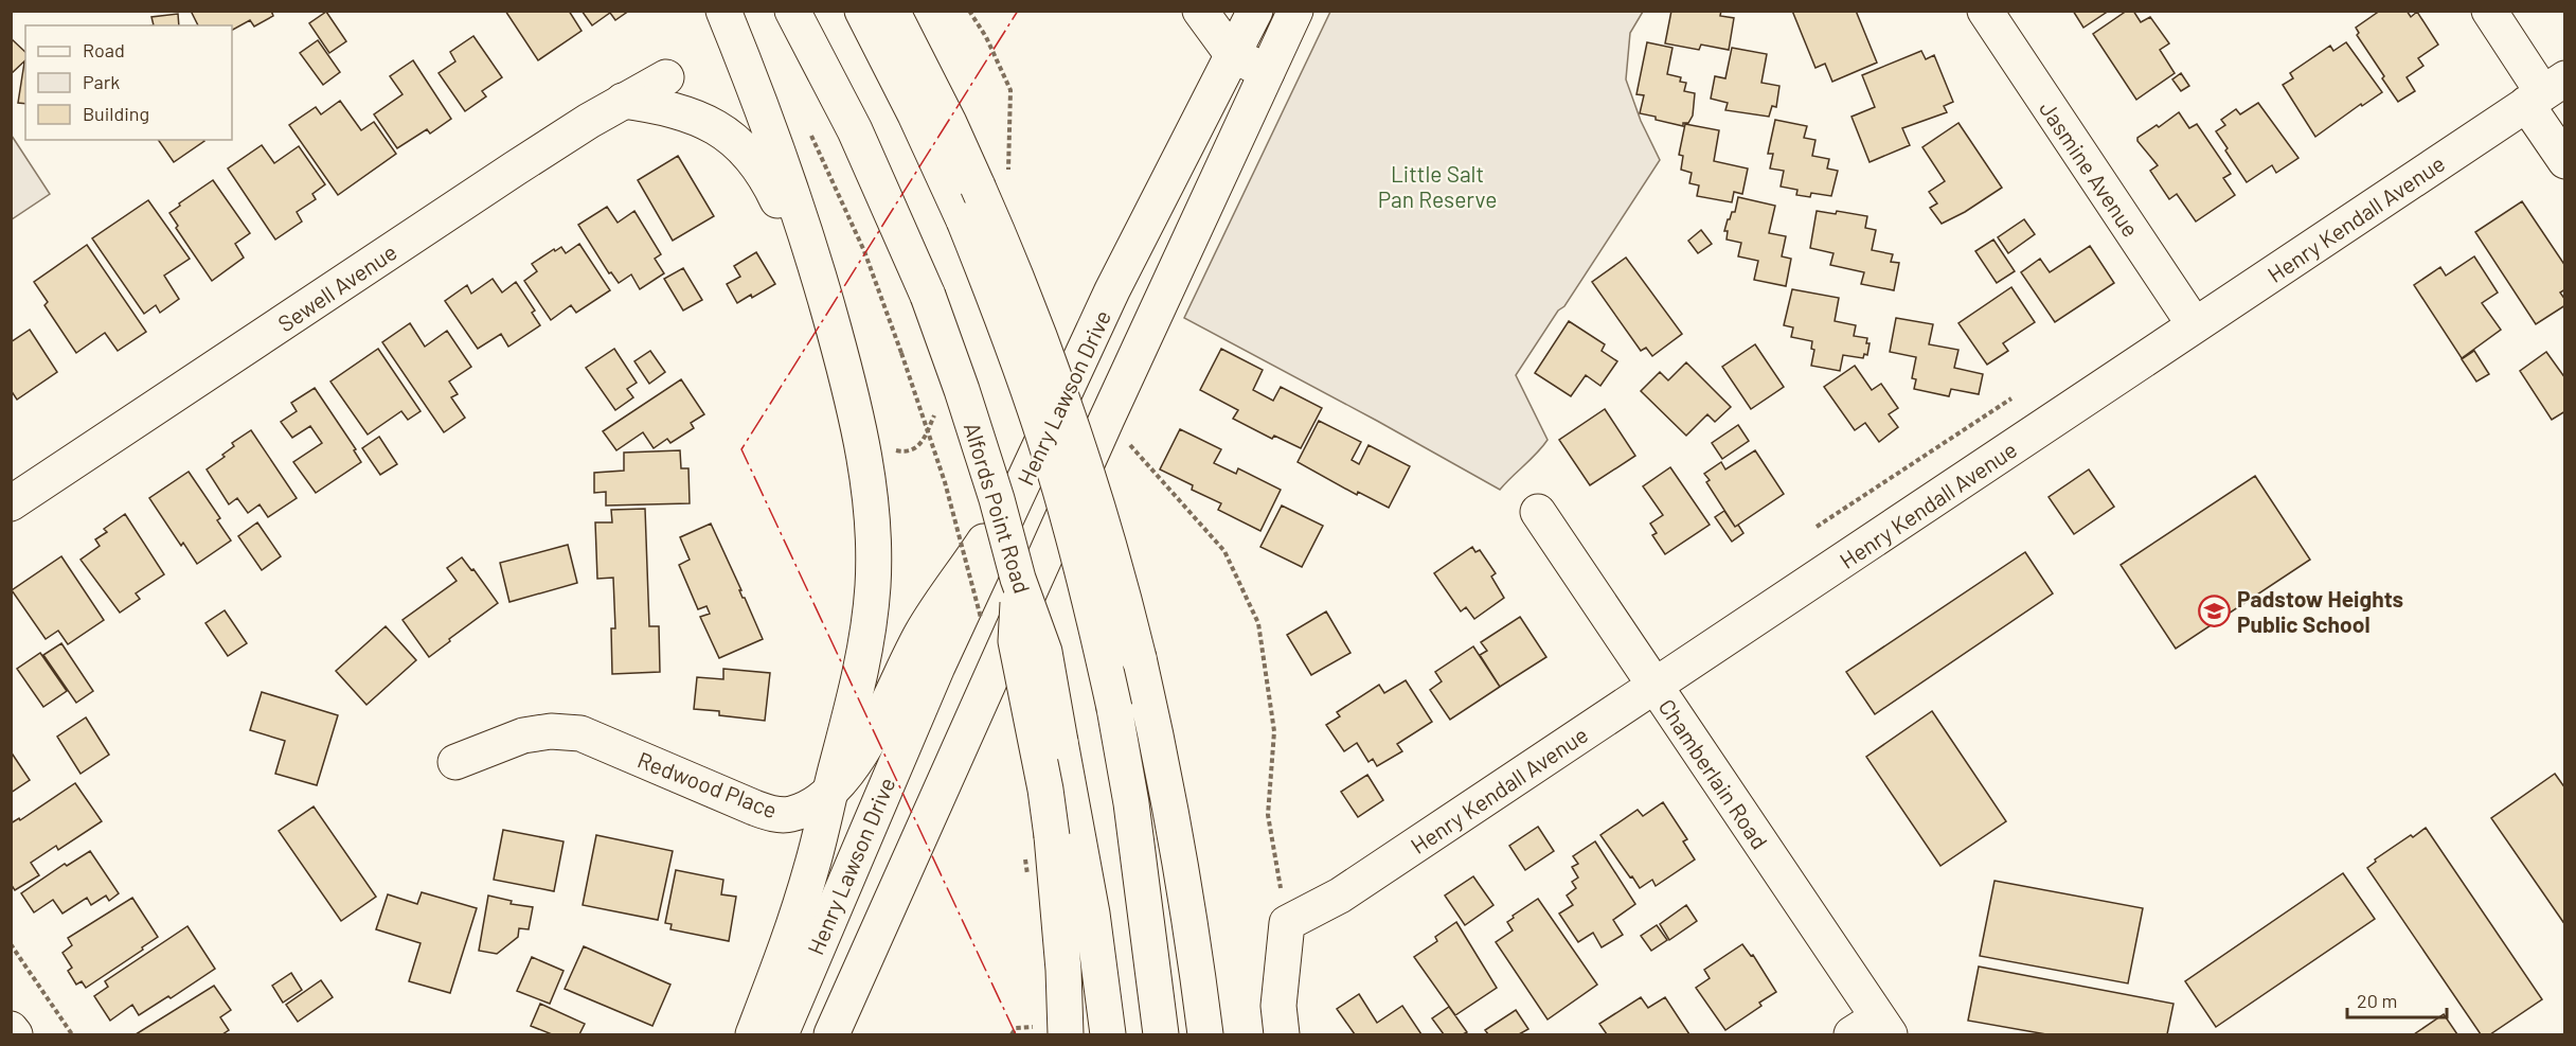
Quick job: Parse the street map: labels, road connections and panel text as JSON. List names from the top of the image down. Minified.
{"streets":{"main road":["Jasmine Avenue","Henry Kendall Avenue","Sewell Avenue","Henry Lawson Drive","Alfords Point Road","Chamberlain Road","Redwood Place"]},"crossings":[["Jasmine Avenue","Henry Kendall Avenue"],["Henry Kendall Avenue","Chamberlain Road"],["Henry Lawson Drive","Redwood Place"]],"parks":["Little Salt Pan Reserve"],"places":{"school or university":["Padstow Heights Public School"]},"legend":["Road","Park","Building"],"scale_bar":"20 m"}
